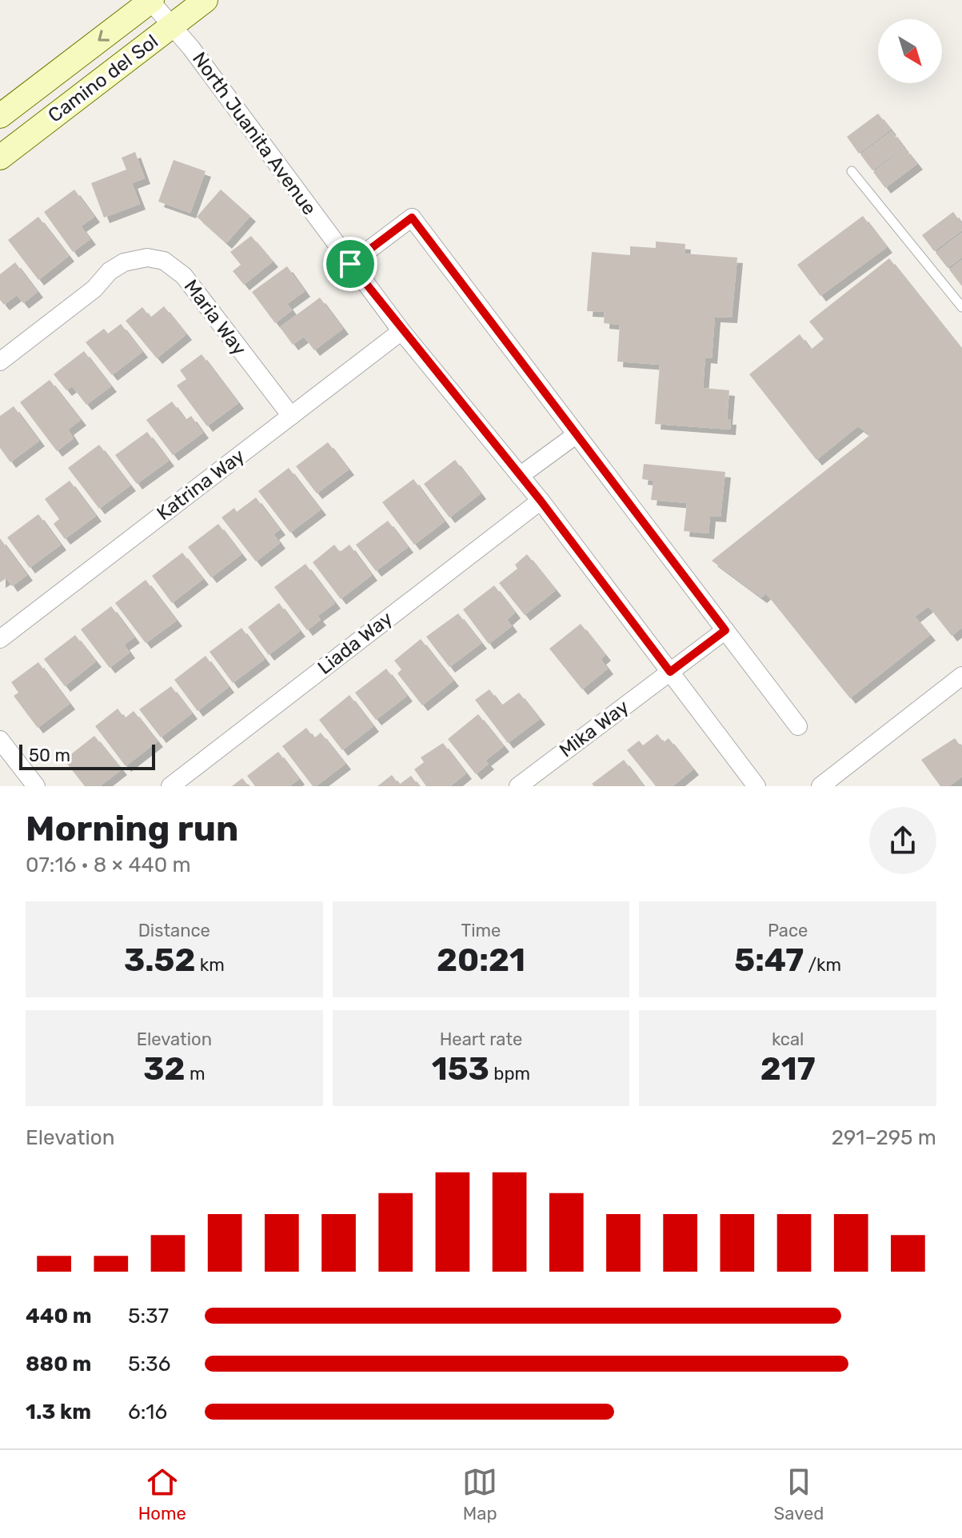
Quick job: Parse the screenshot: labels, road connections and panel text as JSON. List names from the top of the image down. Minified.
{"streets":{"street":["Camino del Sol","North Juanita Avenue","Maria Way","Katrina Way","Liada Way","Mika Way"]},"crossings":[["Camino del Sol","North Juanita Avenue"],["North Juanita Avenue","Katrina Way"],["North Juanita Avenue","Liada Way"],["North Juanita Avenue","Mika Way"],["Maria Way","Katrina Way"]],"scale_bar":"50 m","north":"bottom right","page":{"scale":"50 m","heading":["Morning run","07:16 · 8 × 440 m"],"stats":[["Distance","3.52 km"],["Time","20:21"],["Pace","5:47 /km"],["Elevation","32 m"],["Heart rate","153 bpm"],["kcal","217"]],"chart":["Elevation","291–295 m"],"list":[{"name":"440 m","note":"5:37"},{"name":"880 m","note":"5:36"},{"name":"1.3 km","note":"6:16"}],"tabs":["Home","Map","Saved"]}}
